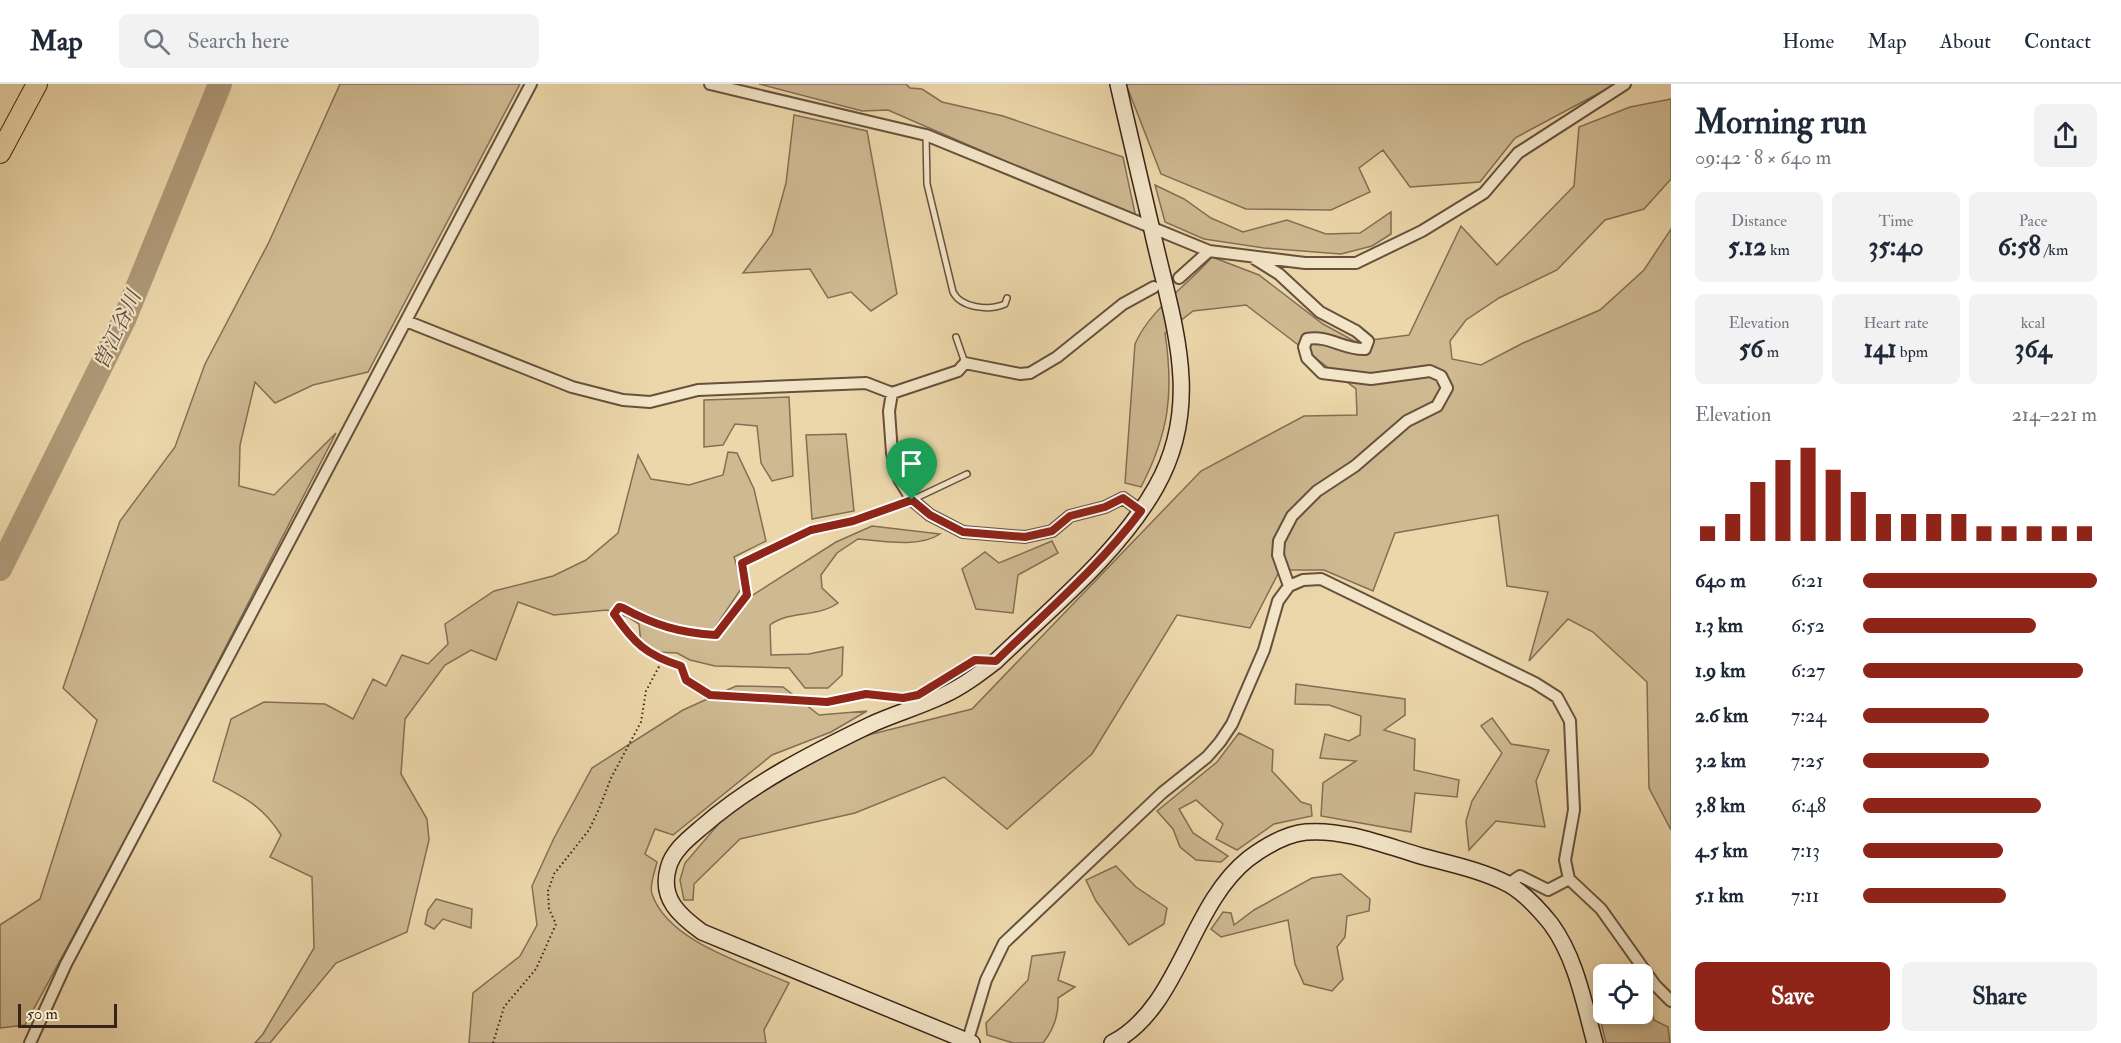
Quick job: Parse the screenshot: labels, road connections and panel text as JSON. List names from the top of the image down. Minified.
{"water":["曽江谷川"],"scale_bar":"50 m","page":{"header":"Map","search":"Search here","nav":["Home","Map","About","Contact"],"heading":["Morning run","09:42 · 8 × 640 m"],"stats":[["Distance","5.12 km"],["Time","35:40"],["Pace","6:58 /km"],["Elevation","56 m"],["Heart rate","141 bpm"],["kcal","364"]],"chart":["Elevation","214–221 m"],"list":[{"name":"640 m","note":"6:21"},{"name":"1.3 km","note":"6:52"},{"name":"1.9 km","note":"6:27"},{"name":"2.6 km","note":"7:24"},{"name":"3.2 km","note":"7:25"},{"name":"3.8 km","note":"6:48"},{"name":"4.5 km","note":"7:13"},{"name":"5.1 km","note":"7:11"}],"buttons":["Save","Share"],"scale":"50 m"}}
